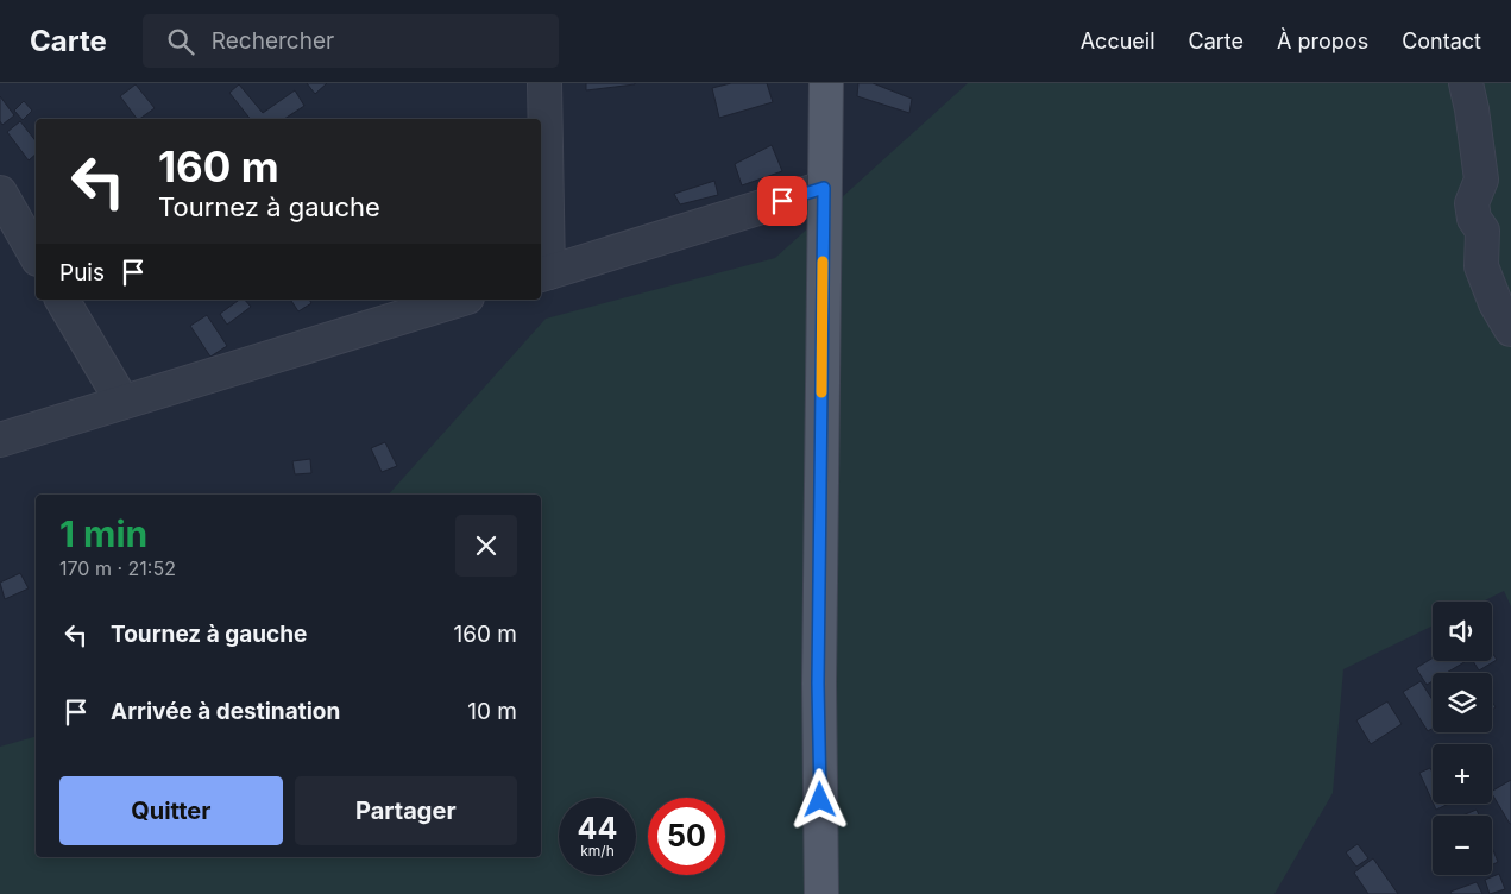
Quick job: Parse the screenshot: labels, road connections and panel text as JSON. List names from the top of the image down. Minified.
{"page":{"header":"Carte","search":"Rechercher","nav":["Accueil","Carte","À propos","Contact"],"turn":["160 m","Tournez à gauche"],"then":"Puis","heading":["1 min","170 m · 21:52"],"list":[{"name":"Tournez à gauche","value":"160 m"},{"name":"Arrivée à destination","value":"10 m"}],"map_buttons":["+","−"],"buttons":["Quitter","Partager"],"speed":"44 km/h","limit":"50"}}
